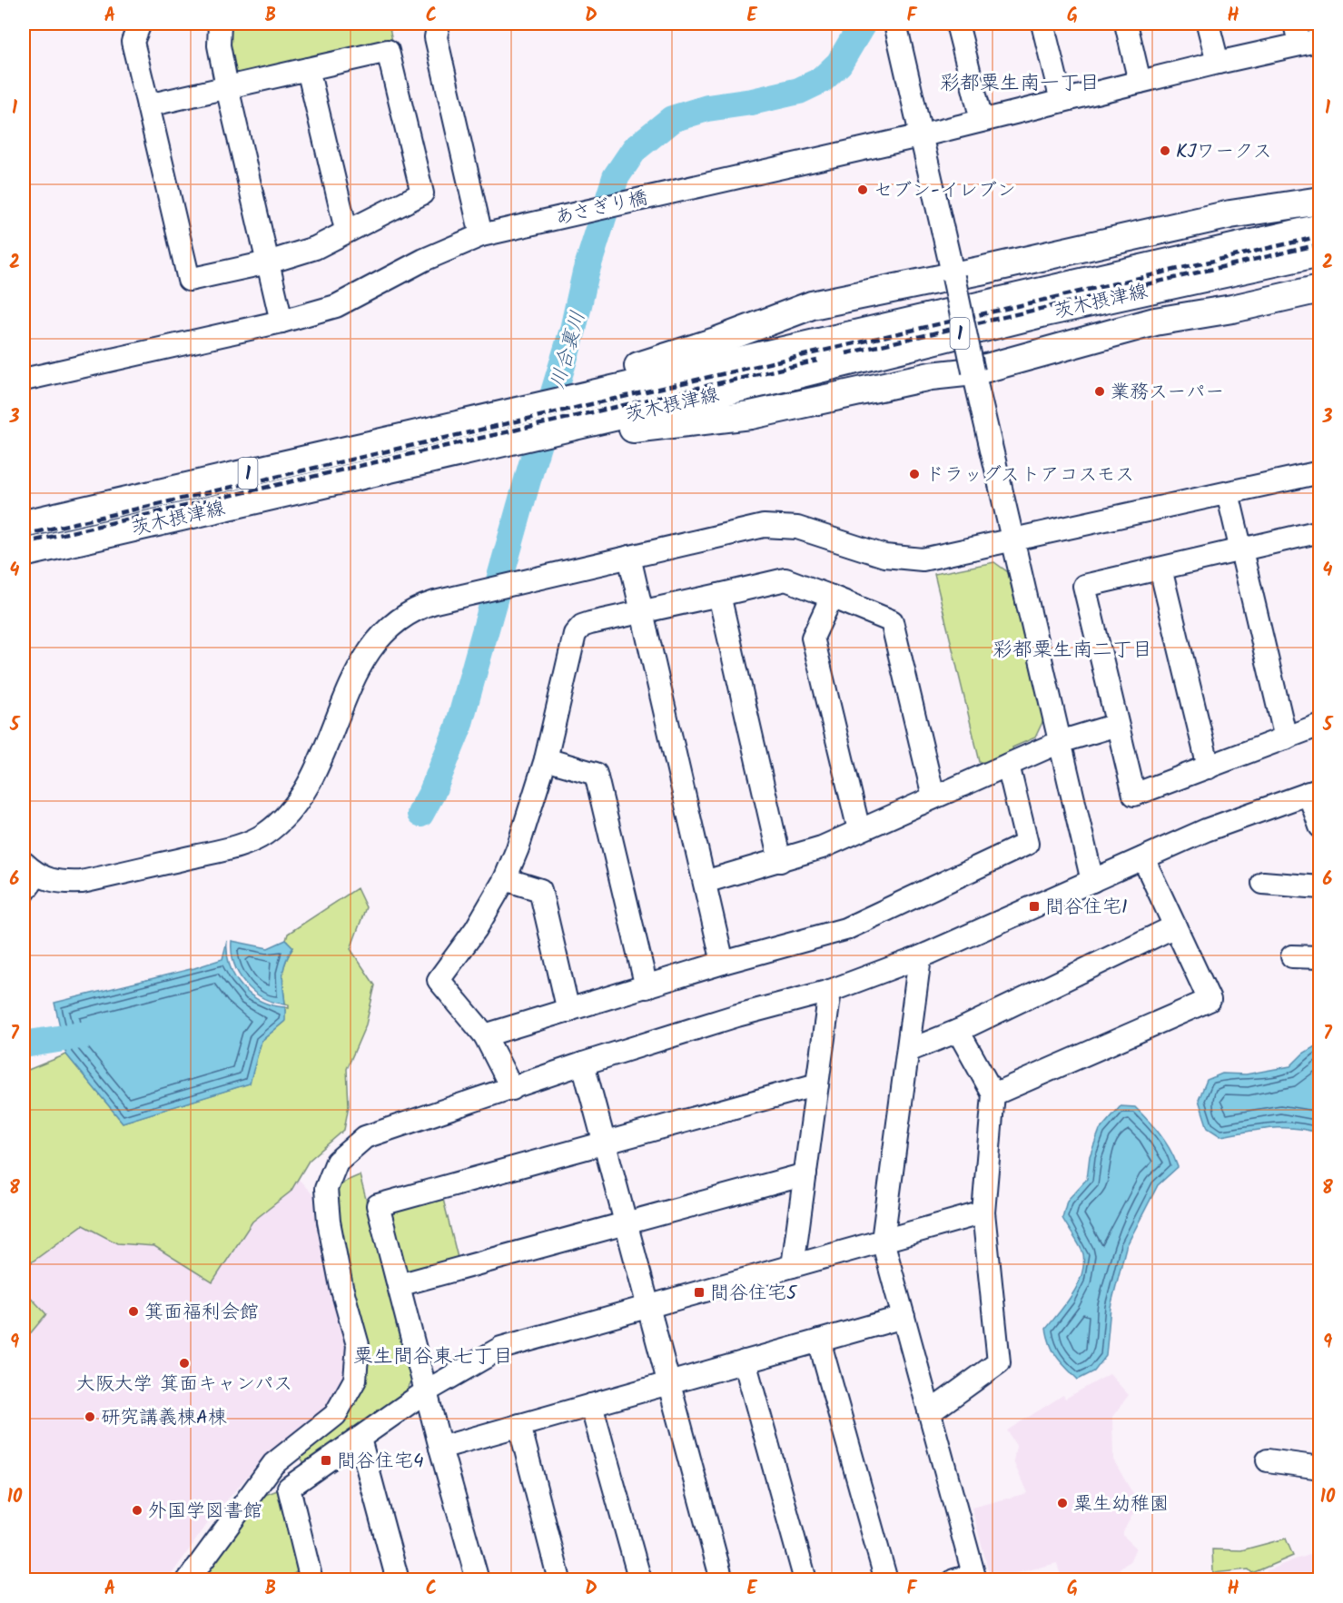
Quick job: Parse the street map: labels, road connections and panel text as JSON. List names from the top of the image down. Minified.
{"streets":{"main road":["茨木摂津線","1"],"street":["あさぎり橋"]},"districts":["彩都粟生南一丁目","彩都粟生南二丁目","粟生間谷東七丁目"],"water":["川合裏川"],"places":{"other":["KJワークス","セブン-イレブン","業務スーパー","ドラッグストアコスモス","箕面福利会館","大阪大学 箕面キャンパス","研究講義棟A棟","粟生幼稚園","外国学図書館"],"transit":["間谷住宅1","間谷住宅5","間谷住宅4"]},"grid":{"columns":["A","B","C","D","E","F","G","H"],"rows":["1","2","3","4","5","6","7","8","9","10"]}}
